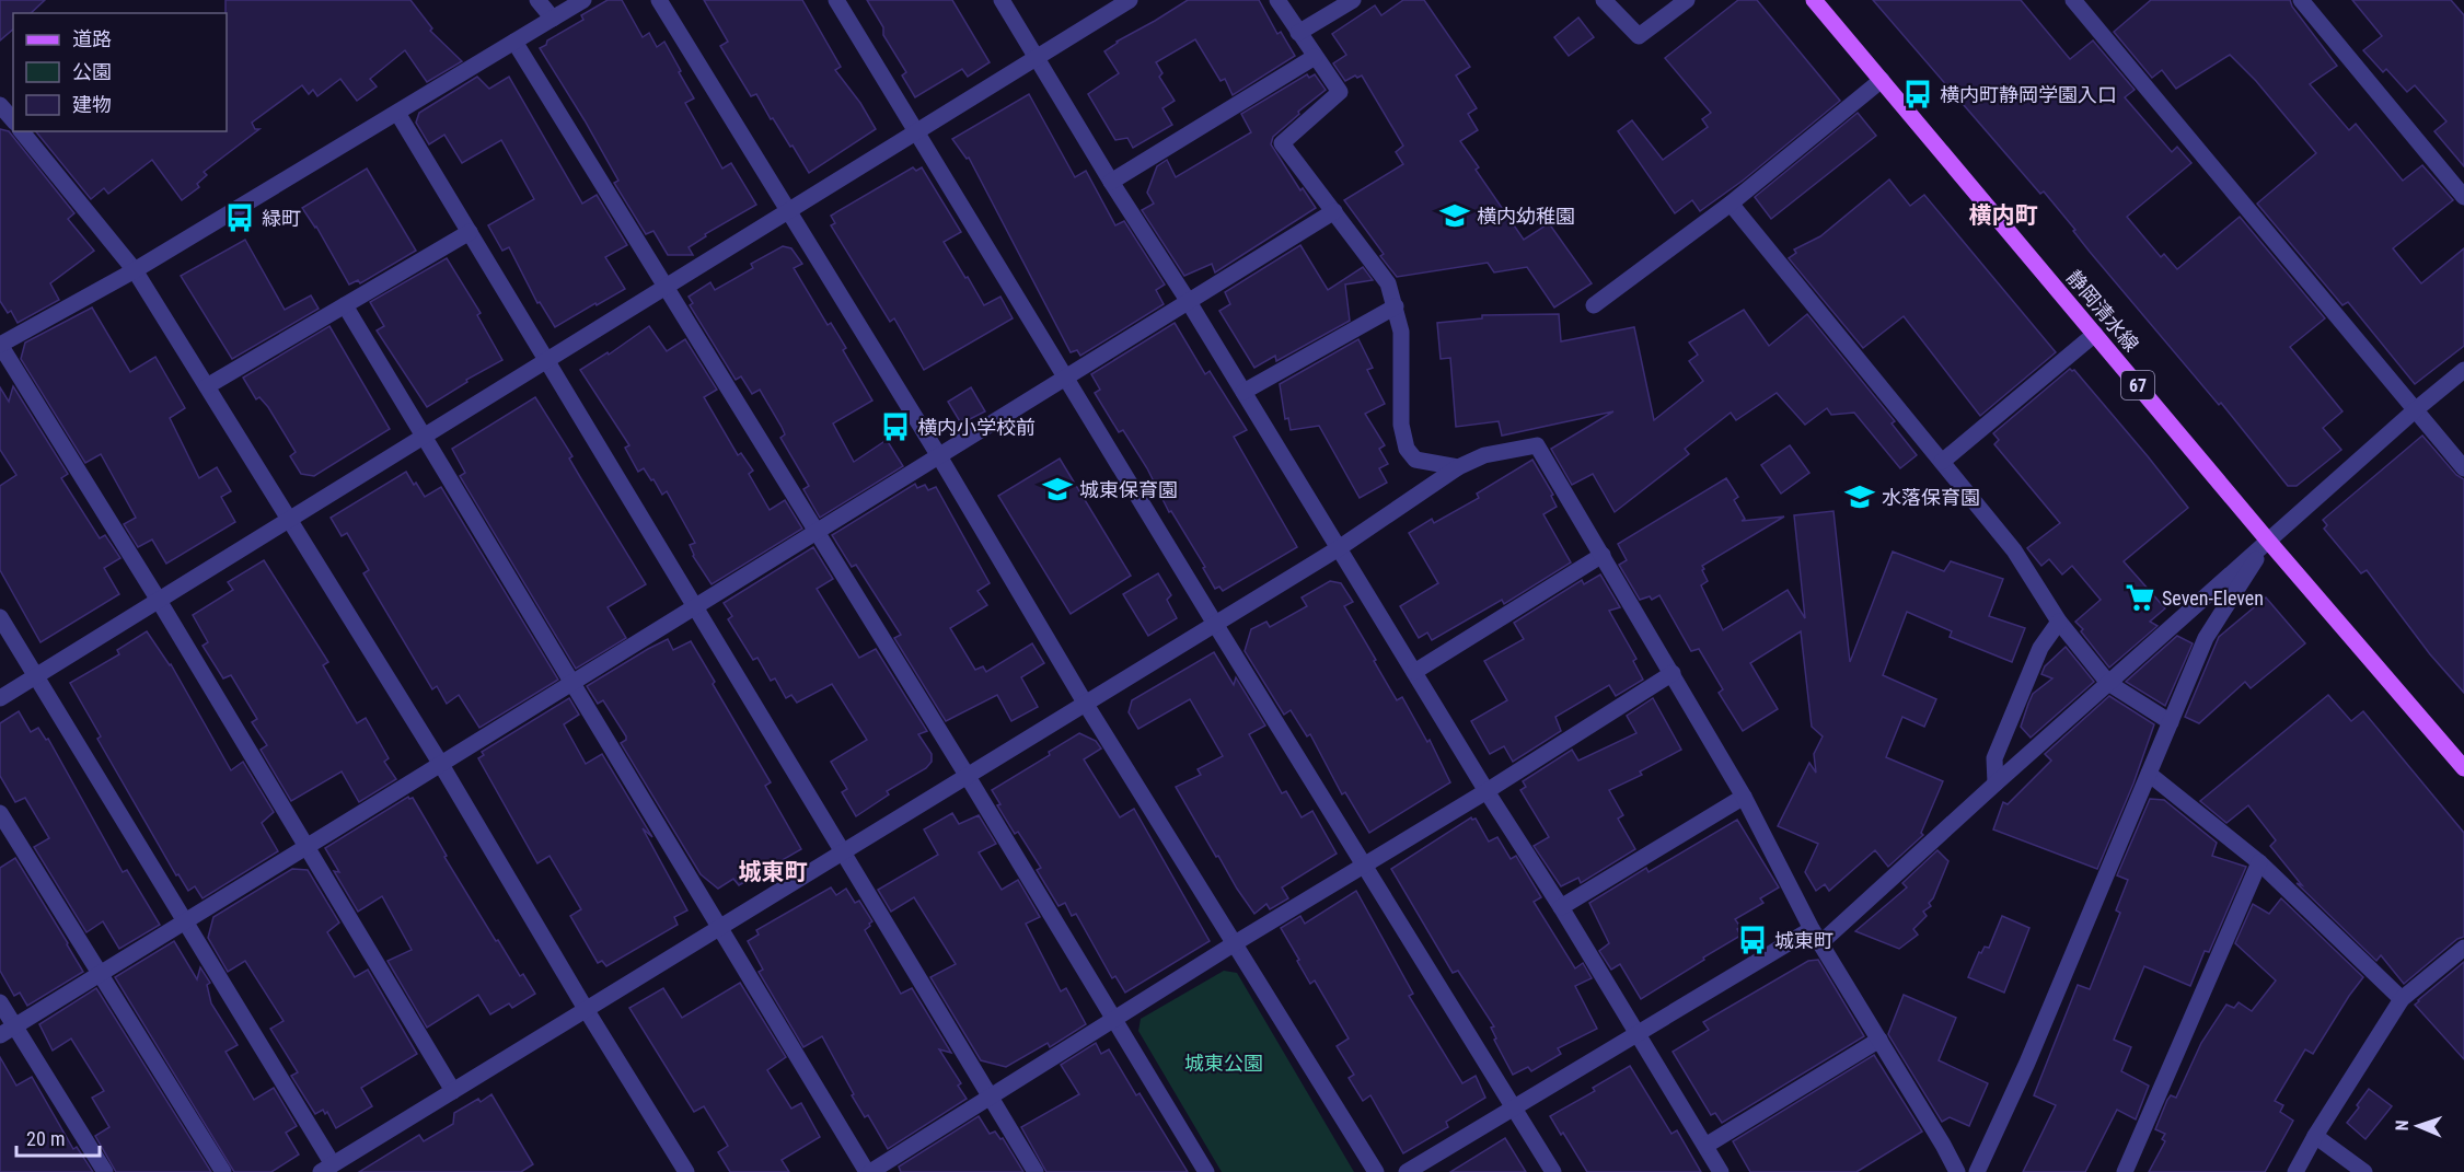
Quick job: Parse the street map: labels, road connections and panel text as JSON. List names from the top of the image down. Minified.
{"streets":{"main road":["静岡清水線","67"]},"districts":["横内町","城東町"],"parks":["城東公園"],"places":{"bus stop":["横内町静岡学園入口","緑町","横内小学校前","城東町"],"school or university":["横内幼稚園","城東保育園","水落保育園"],"supermarket":["Seven-Eleven"]},"legend":["道路","公園","建物"],"scale_bar":"20 m","north":"left"}
